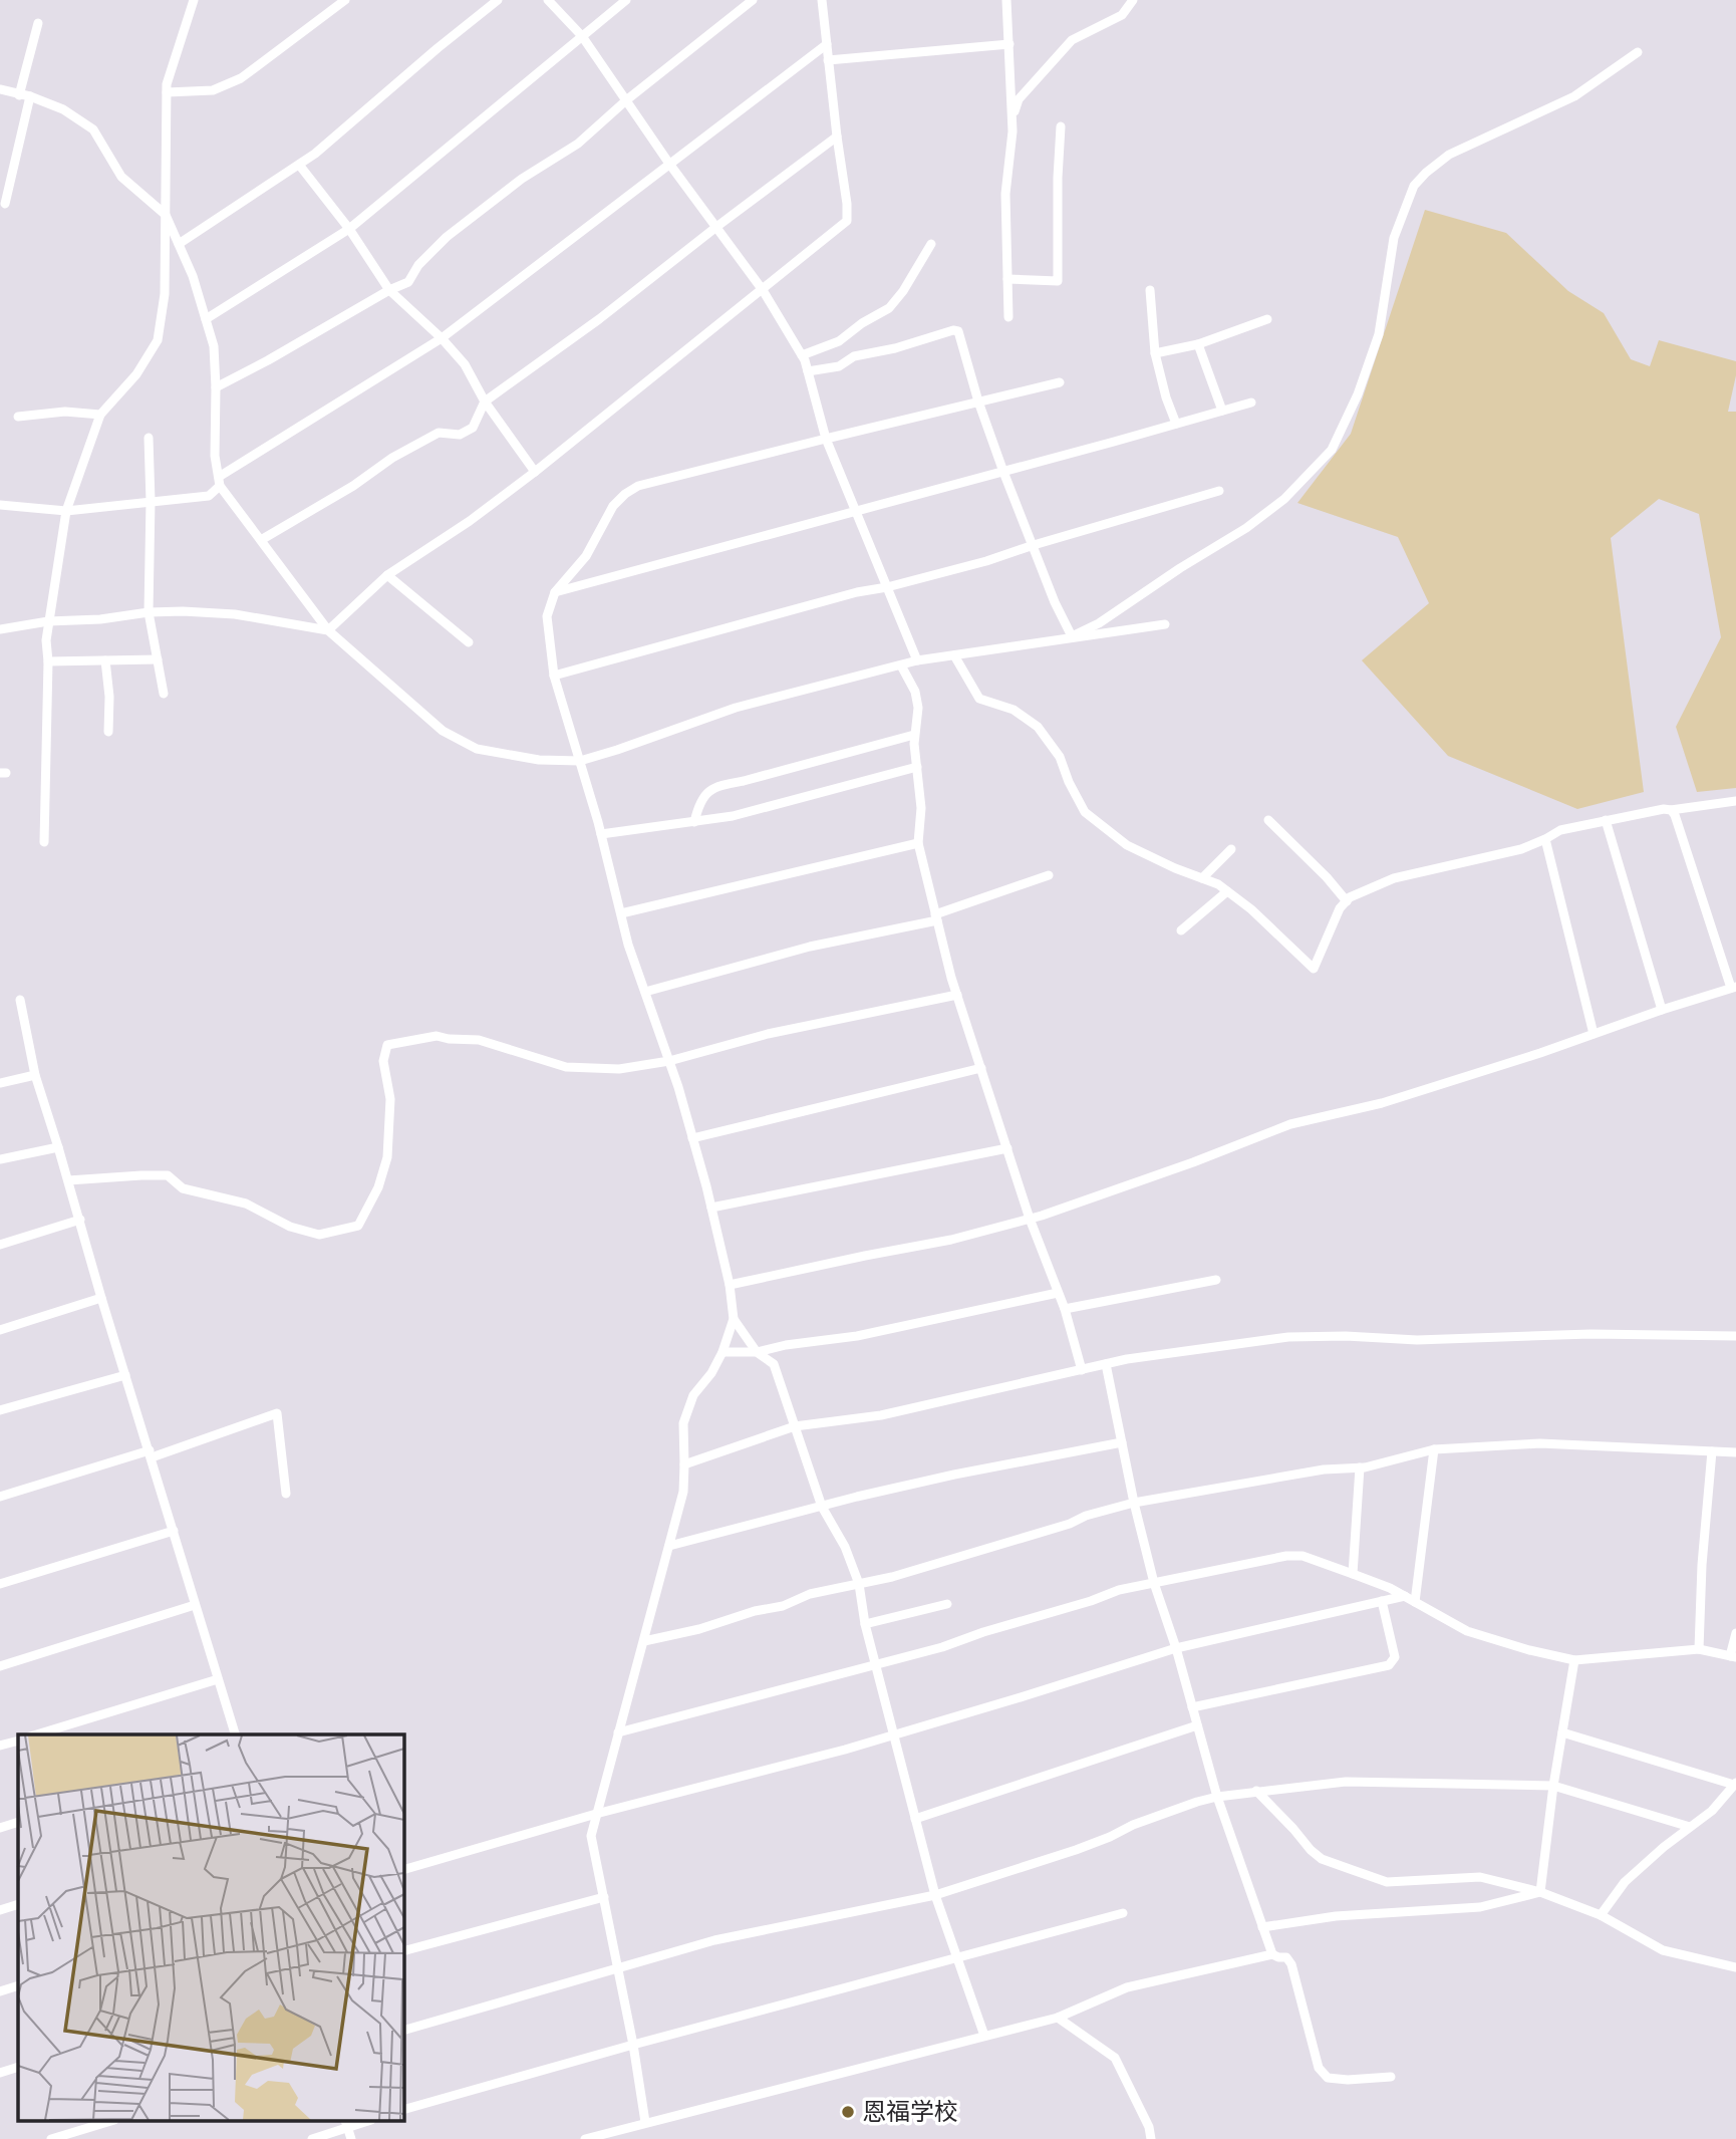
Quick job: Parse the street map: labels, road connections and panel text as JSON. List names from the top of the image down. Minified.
{"places":["恩福学校"]}
